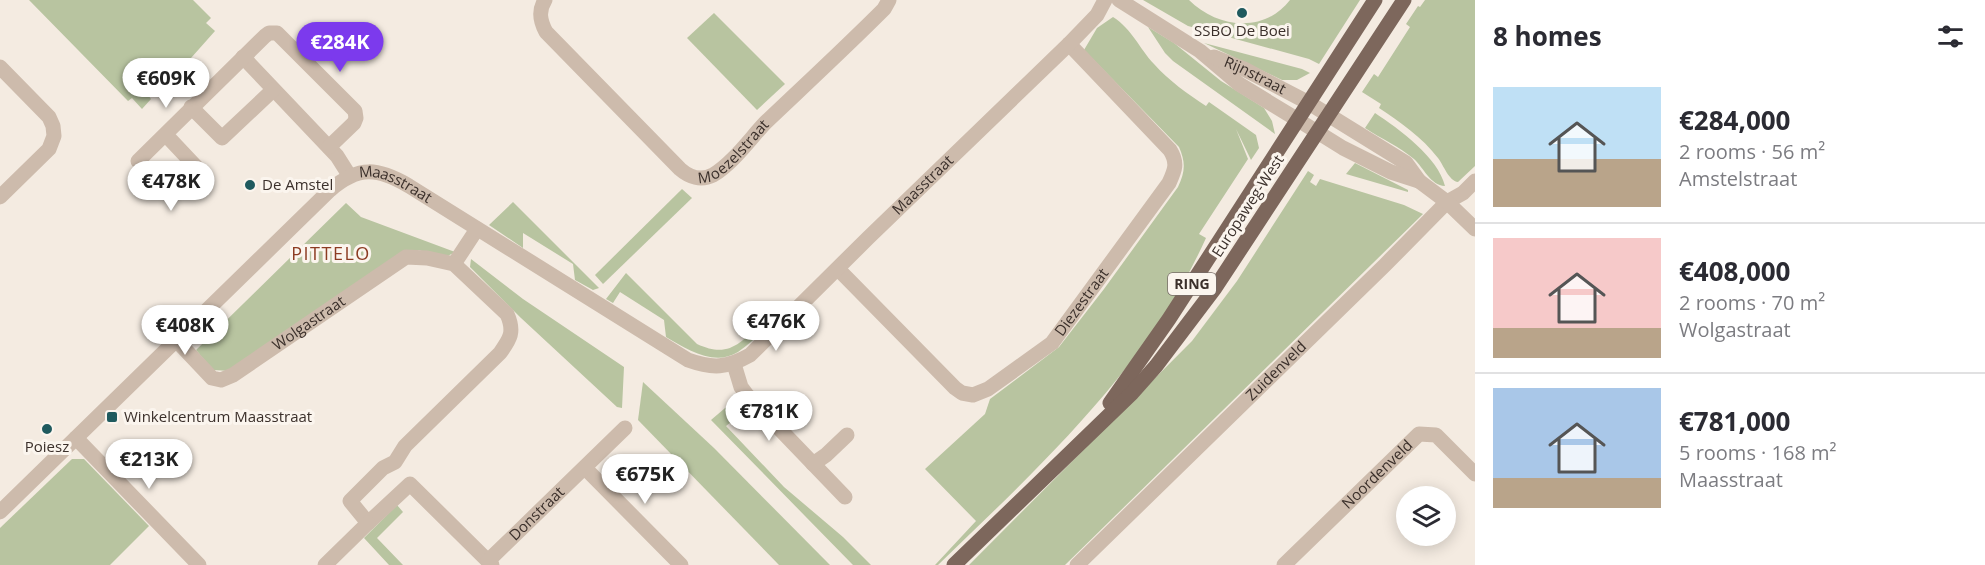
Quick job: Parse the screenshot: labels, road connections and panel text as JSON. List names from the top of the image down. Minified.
{"streets":{"main road":["Europaweg-West","RING"],"street":["Rijnstraat","Moezelstraat","Maasstraat","Diezestraat","Wolgastraat","Zuidenveld","Noordenveld","Donstraat"]},"crossings":[["Rijnstraat","Europaweg-West"],["Maasstraat","Diezestraat"],["Maasstraat","Wolgastraat"]],"districts":["PITTELO"],"places":{"other":["SSBO De Boei","De Amstel","Poiesz"],"transit":["Winkelcentrum Maasstraat"]},"page":{"heading":"8 homes","price":["€284K","€609K","€478K","€476K","€408K","€781K","€213K","€675K"],"list":[{"name":"€284,000","note":"2 rooms · 56 m² · Amstelstraat"},{"name":"€408,000","note":"2 rooms · 70 m² · Wolgastraat"},{"name":"€781,000","note":"5 rooms · 168 m² · Maasstraat"}]}}
